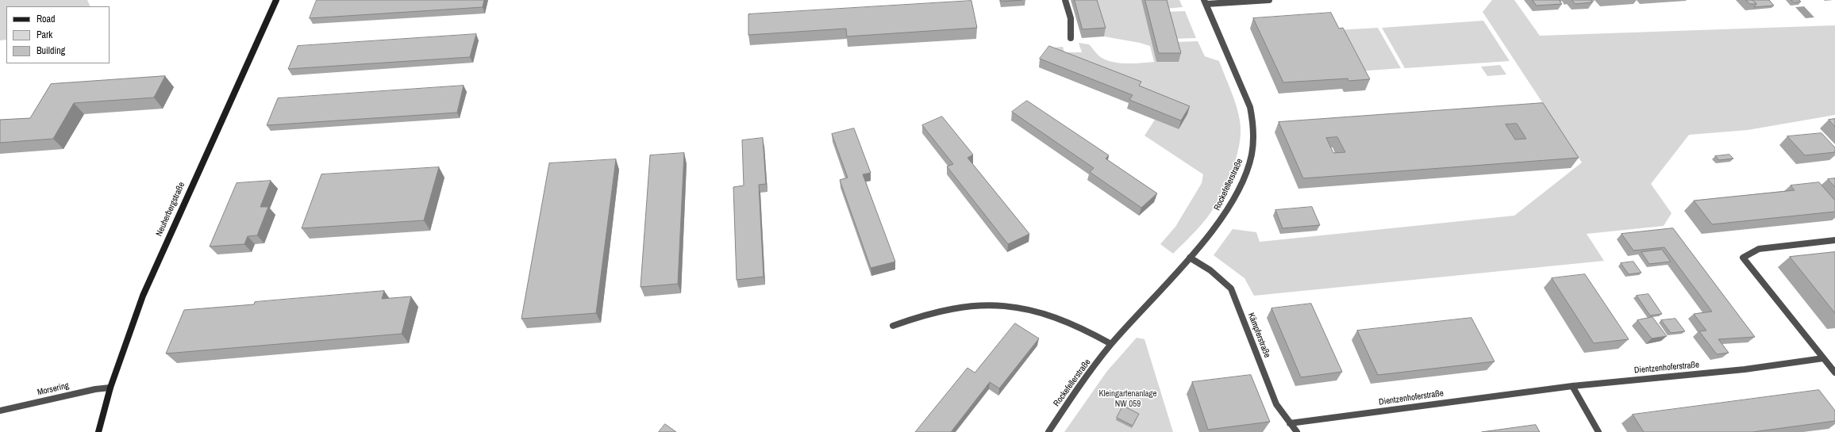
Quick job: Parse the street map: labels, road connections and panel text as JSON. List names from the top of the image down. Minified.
{"streets":{"main road":["Neuherbergstraße"],"street":["Rockefellerstraße","Kämpferstraße","Dientzenhoferstraße","Morsering"]},"crossings":[["Rockefellerstraße","Kämpferstraße"],["Neuherbergstraße","Morsering"],["Kämpferstraße","Dientzenhoferstraße"]],"parks":["Kleingartenanlage NW 059"],"legend":["Road","Park","Building"]}
